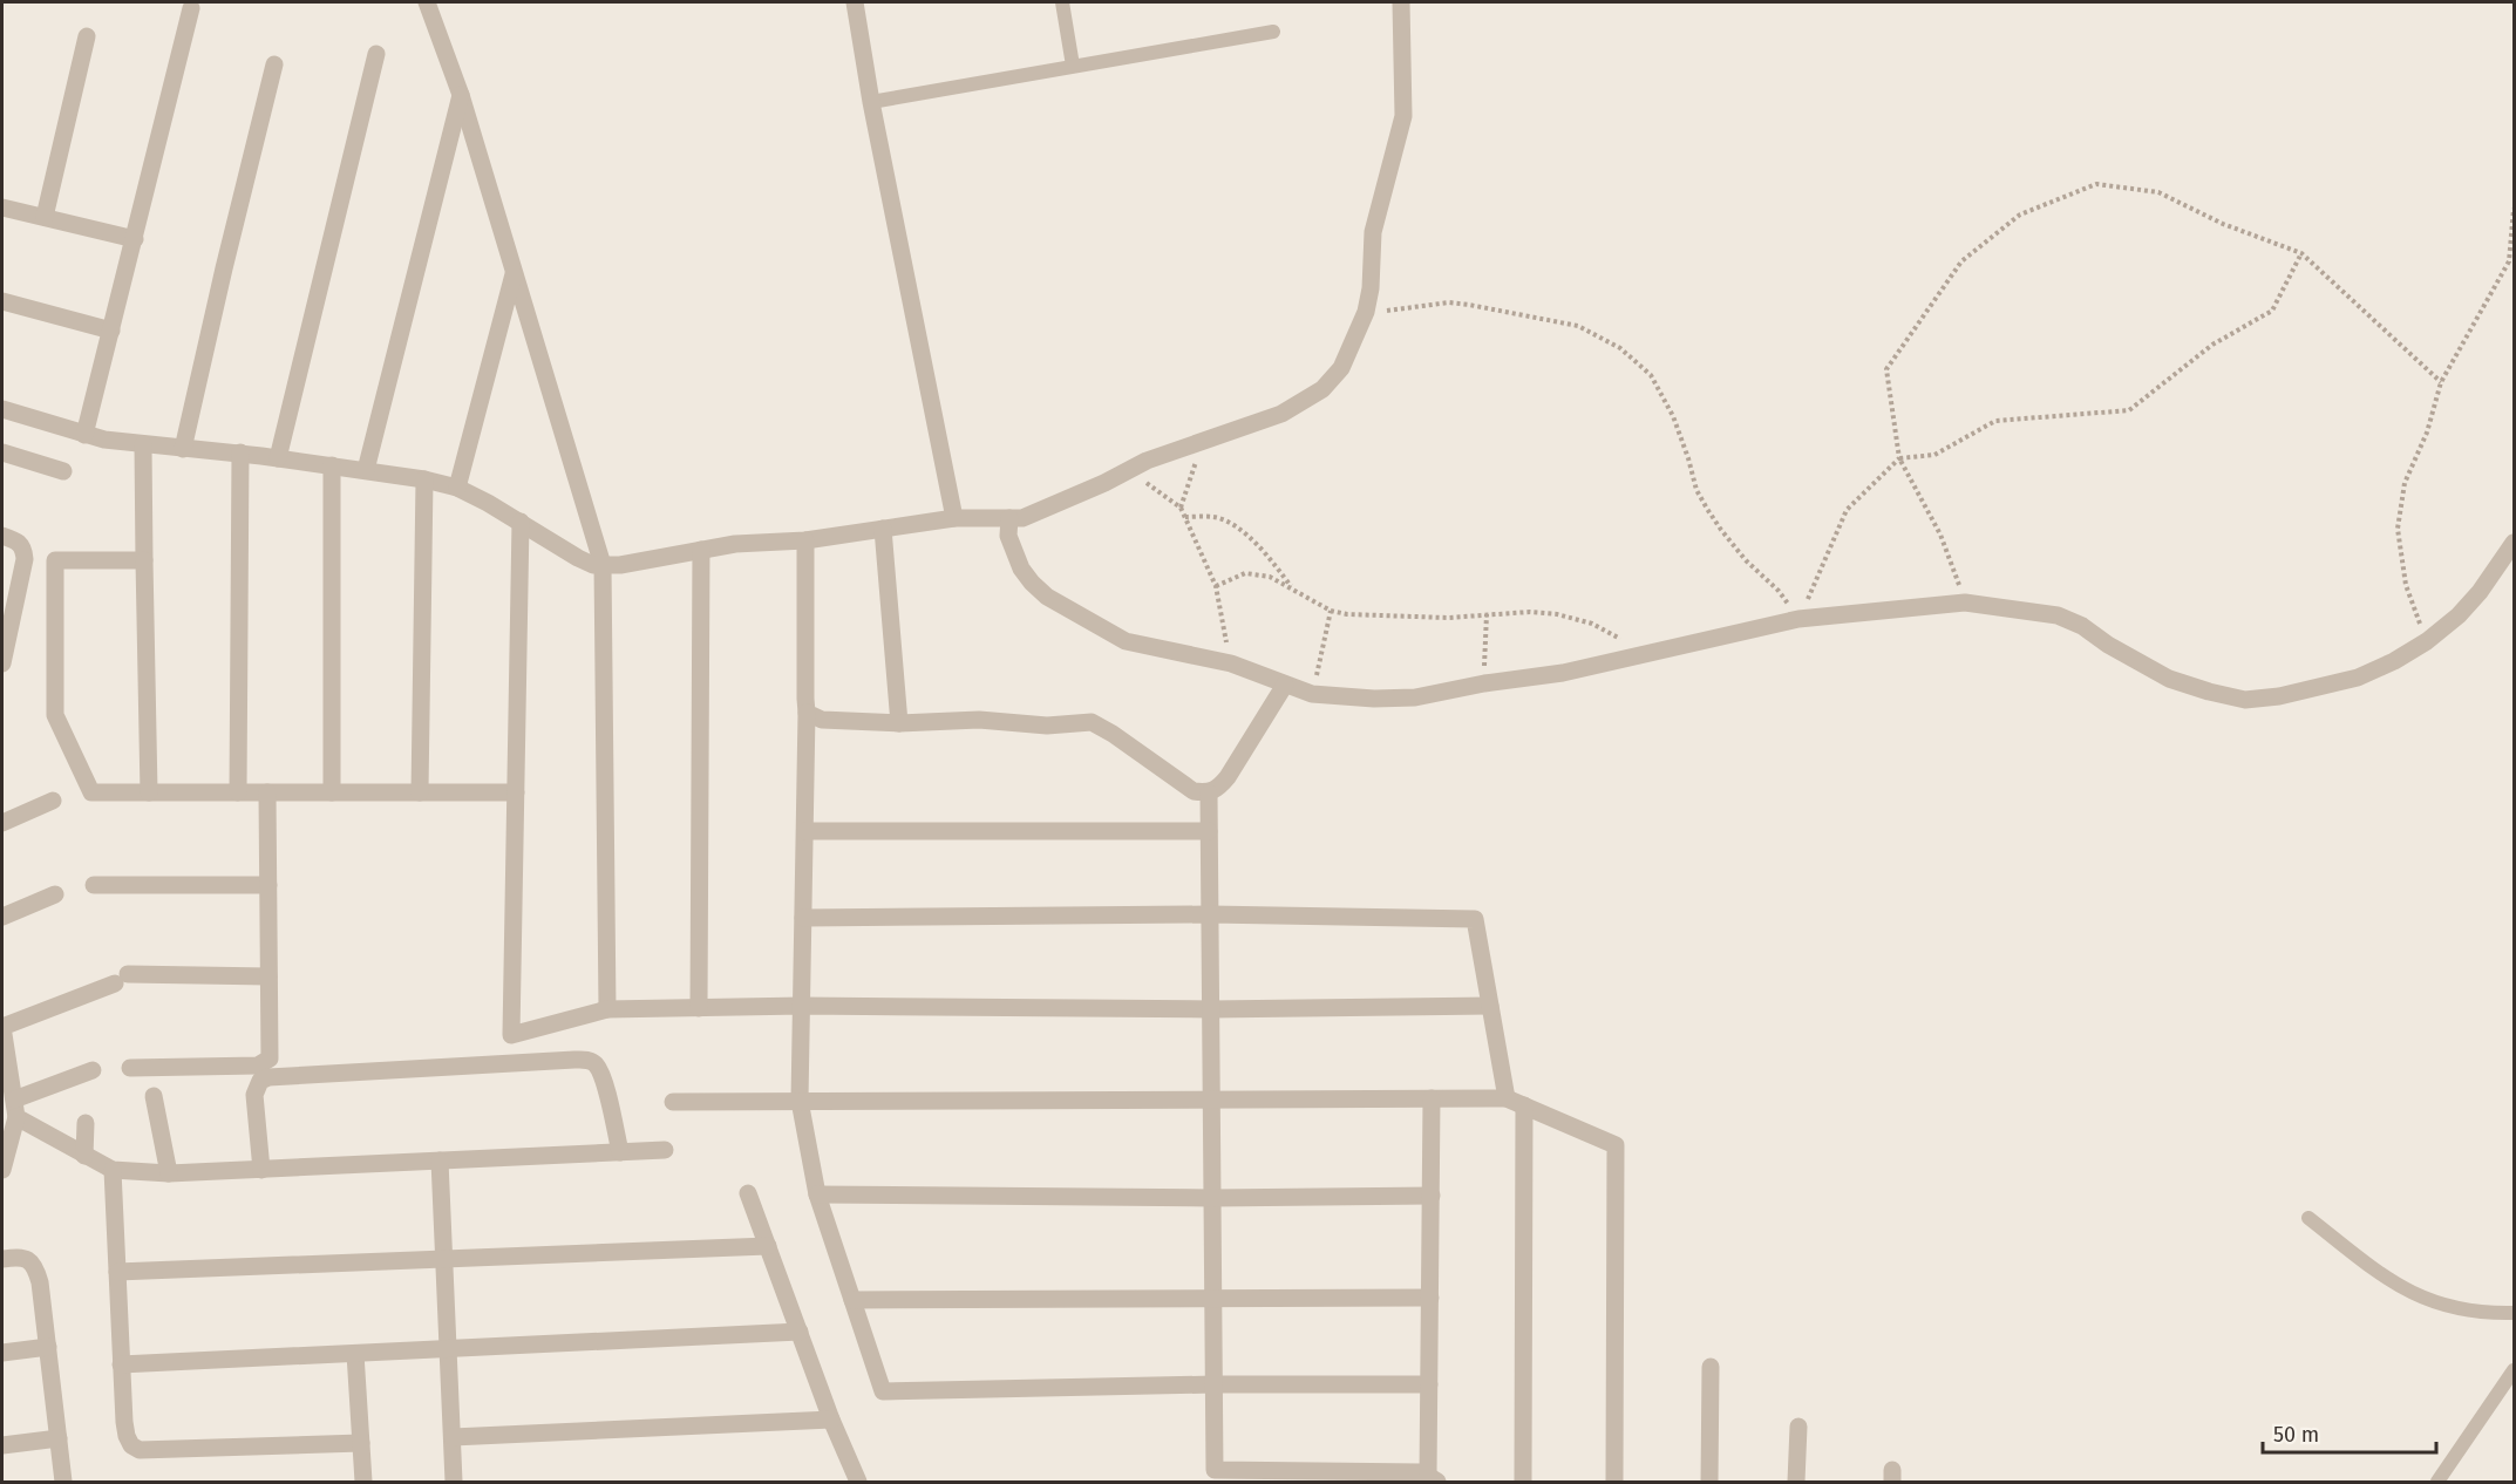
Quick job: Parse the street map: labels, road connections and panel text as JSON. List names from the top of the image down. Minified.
{"scale_bar":"50 m"}
